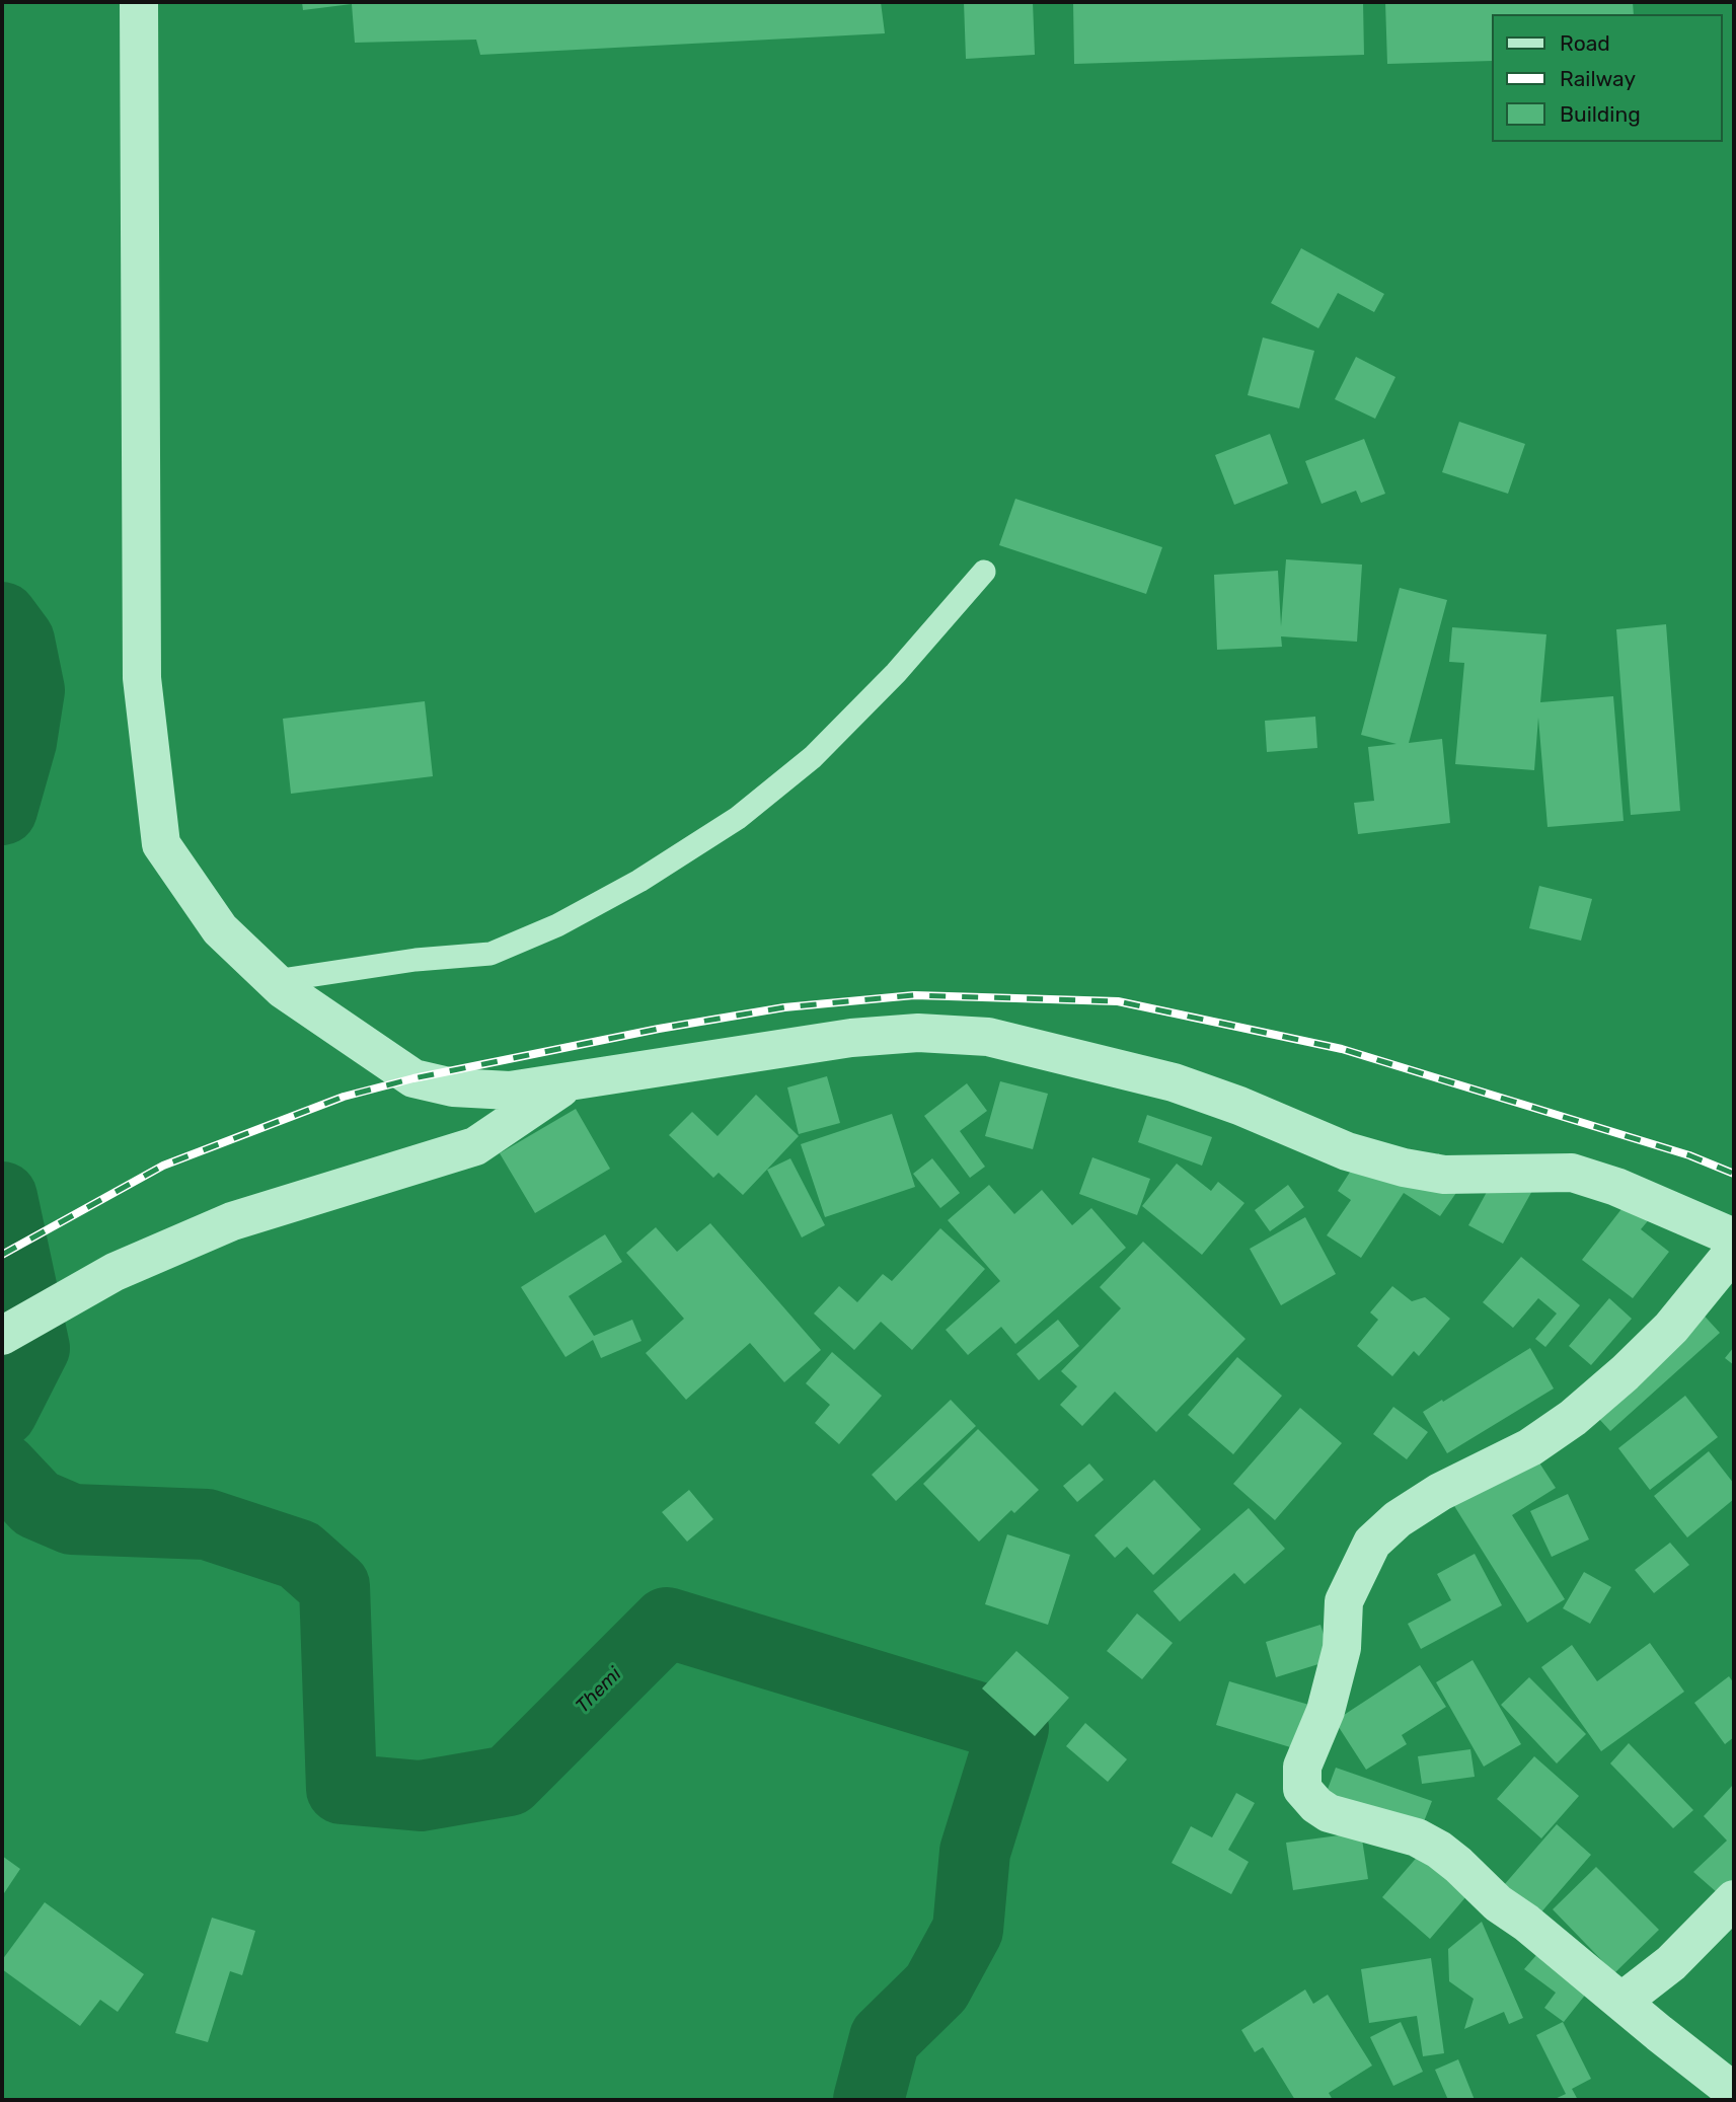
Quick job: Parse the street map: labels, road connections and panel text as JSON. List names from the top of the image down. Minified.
{"water":["Themi"],"legend":["Road","Railway","Building"]}
